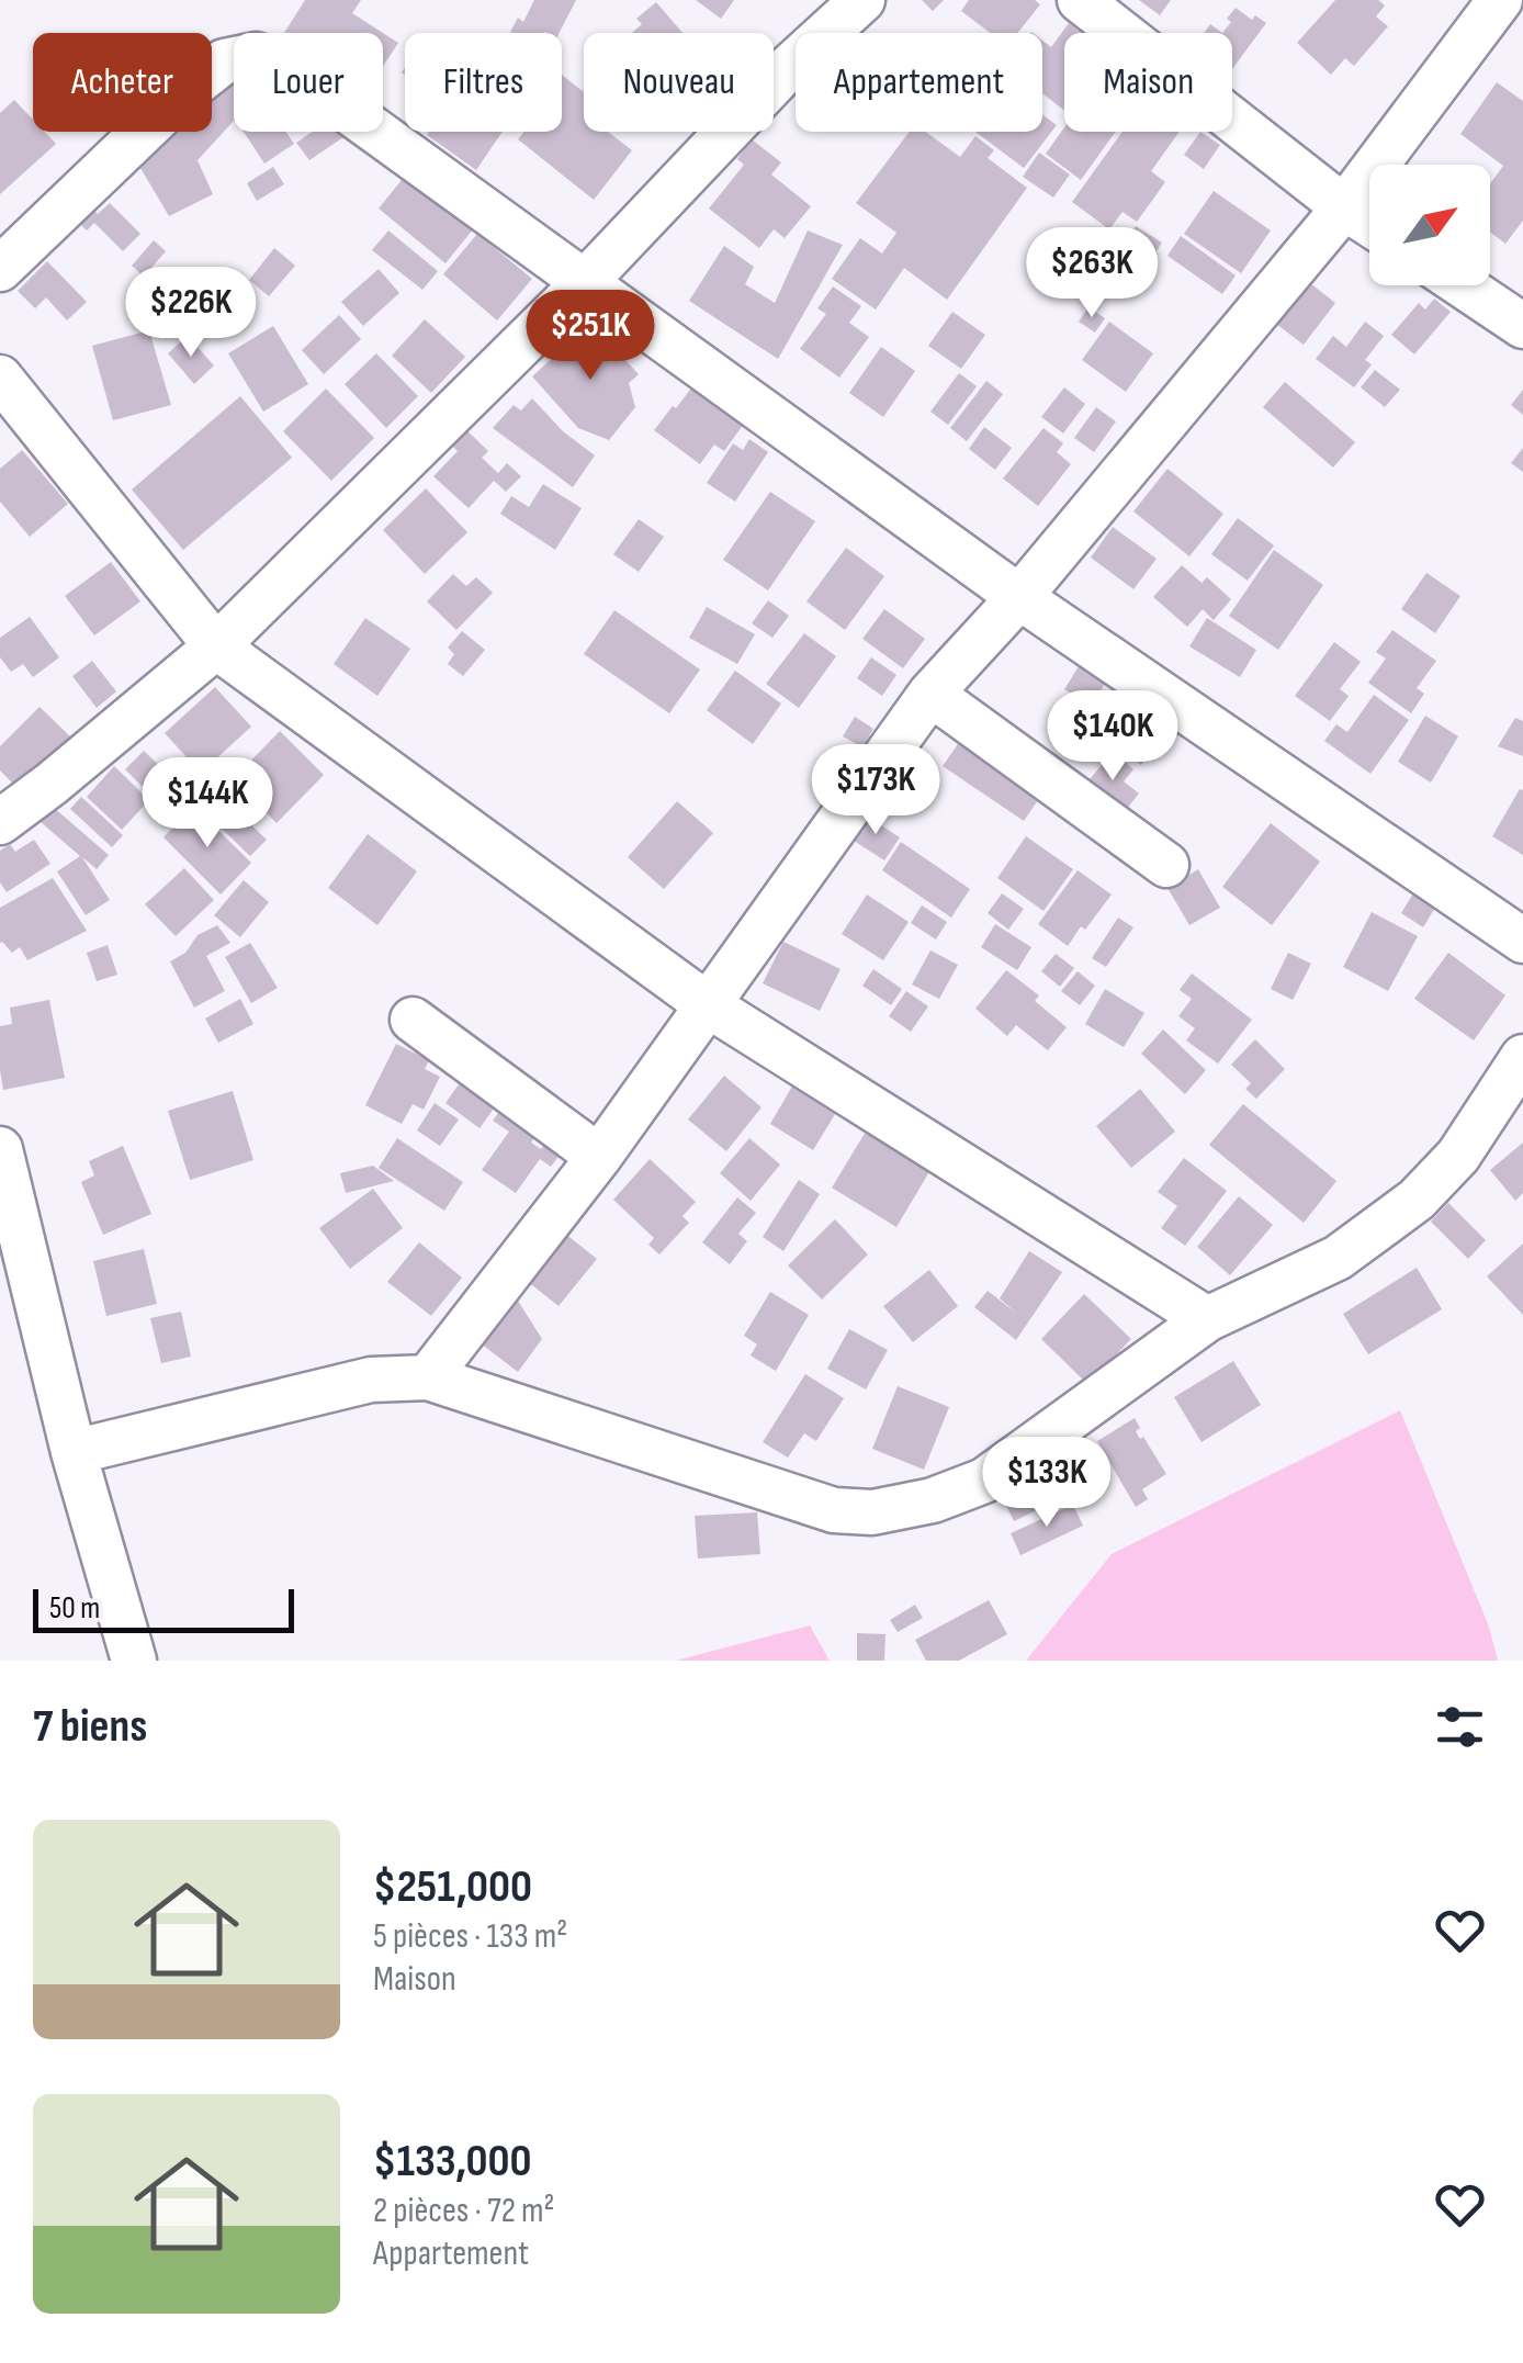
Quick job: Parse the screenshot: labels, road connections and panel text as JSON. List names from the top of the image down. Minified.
{"scale_bar":"50 m","north":"top right","page":{"chip":["Acheter","Louer","Filtres","Nouveau","Appartement","Maison"],"price":["$263K","$226K","$251K","$140K","$173K","$144K","$133K"],"scale":"50 m","heading":"7 biens","list":[{"name":"$251,000","note":"5 pièces · 133 m² · Maison"},{"name":"$133,000","note":"2 pièces · 72 m² · Appartement"}]}}
